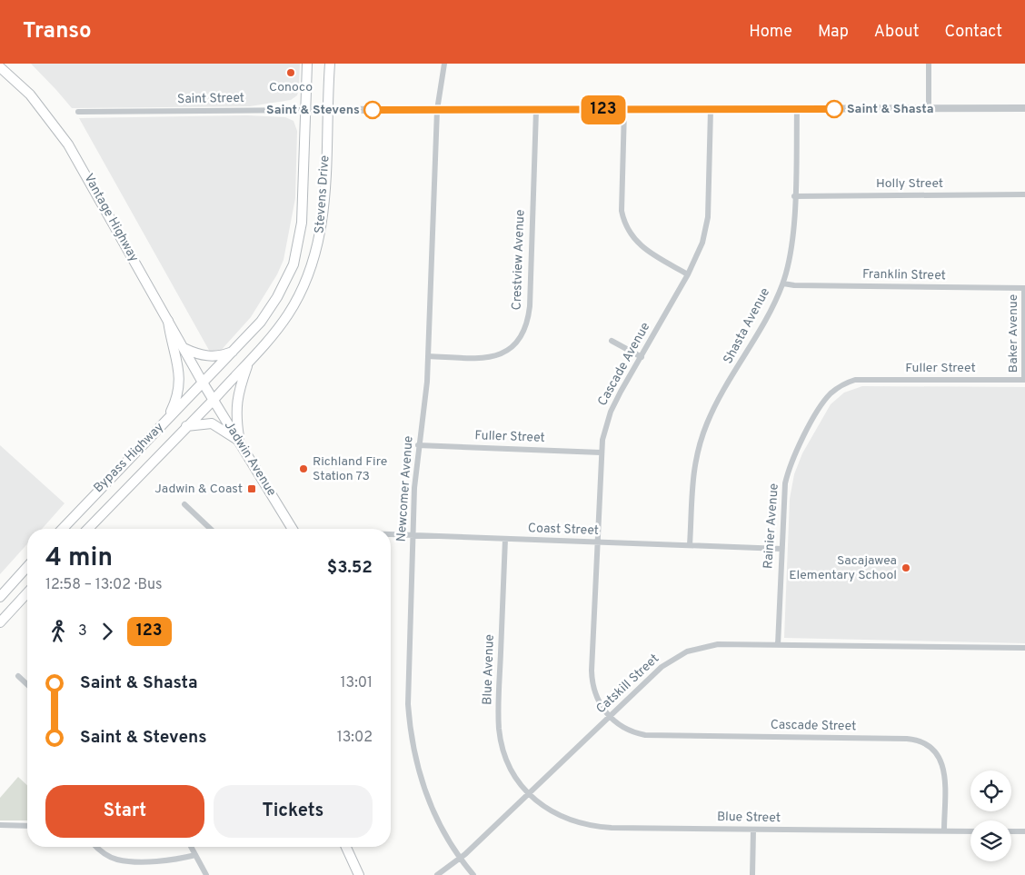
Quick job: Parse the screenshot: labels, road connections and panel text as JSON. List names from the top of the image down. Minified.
{"streets":{"main road":["Stevens Drive","Vantage Highway","Bypass Highway","Jadwin Avenue"],"street":["Saint Street","Holly Street","Crestview Avenue","Franklin Street","Shasta Avenue","Baker Avenue","Cascade Avenue","Fuller Street","Newcomer Avenue","Rainier Avenue","Coast Street","Blue Avenue","Catskill Street","Cascade Street","Blue Street"]},"crossings":[["Saint Street","Stevens Drive"],["Saint Street","Crestview Avenue"],["Saint Street","Shasta Avenue"],["Saint Street","Cascade Avenue"],["Saint Street","Newcomer Avenue"],["Holly Street","Shasta Avenue"],["Stevens Drive","Vantage Highway"],["Stevens Drive","Bypass Highway"],["Stevens Drive","Jadwin Avenue"],["Vantage Highway","Bypass Highway"],["Vantage Highway","Jadwin Avenue"],["Crestview Avenue","Newcomer Avenue"],["Franklin Street","Shasta Avenue"],["Franklin Street","Baker Avenue"],["Shasta Avenue","Coast Street"],["Baker Avenue","Fuller Street"],["Cascade Avenue","Fuller Street"],["Cascade Avenue","Coast Street"],["Cascade Avenue","Catskill Street"],["Cascade Avenue","Cascade Street"],["Fuller Street","Newcomer Avenue"],["Fuller Street","Rainier Avenue"],["Bypass Highway","Jadwin Avenue"],["Newcomer Avenue","Coast Street"],["Newcomer Avenue","Catskill Street"],["Rainier Avenue","Coast Street"],["Rainier Avenue","Catskill Street"],["Coast Street","Blue Avenue"],["Blue Avenue","Catskill Street"],["Blue Avenue","Blue Street"],["Catskill Street","Cascade Street"],["Catskill Street","Blue Street"],["Cascade Street","Blue Street"]],"places":{"other":["Conoco","Saint & Shasta","Saint & Stevens","Richland Fire Station 73","Sacajawea Elementary School"],"transit":["Jadwin & Coast"]},"lines":["bus line 123"],"page":{"header":"Transo","nav":["Home","Map","About","Contact"],"on_map":"123","heading":["4 min","12:58 – 13:02 · Bus","$3.52"],"legs":["3","123"],"list":[{"name":"Saint & Shasta","value":"13:01"},{"name":"Saint & Stevens","value":"13:02"}],"buttons":["Start","Tickets"]}}
